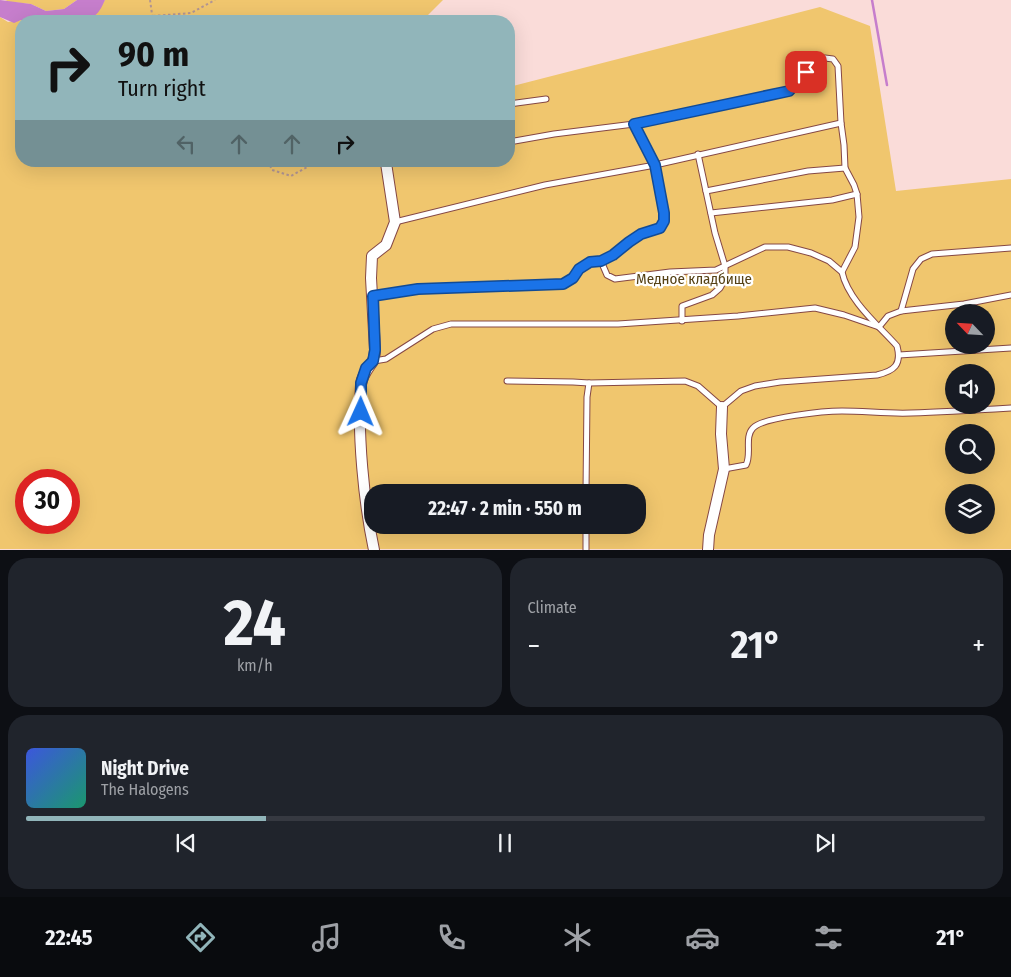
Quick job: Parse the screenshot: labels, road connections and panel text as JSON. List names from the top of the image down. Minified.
{"parks":["Медное кладбище"],"north":"top left","page":{"turn":["90 m","Turn right"],"limit":"30","trip":"22:47 · 2 min · 550 m","tile":[["24","km/h"],"Climate"],"heat":["−","21°","+"],"song":["Night Drive","The Halogens"],"tabs":["22:45","21°"]}}
